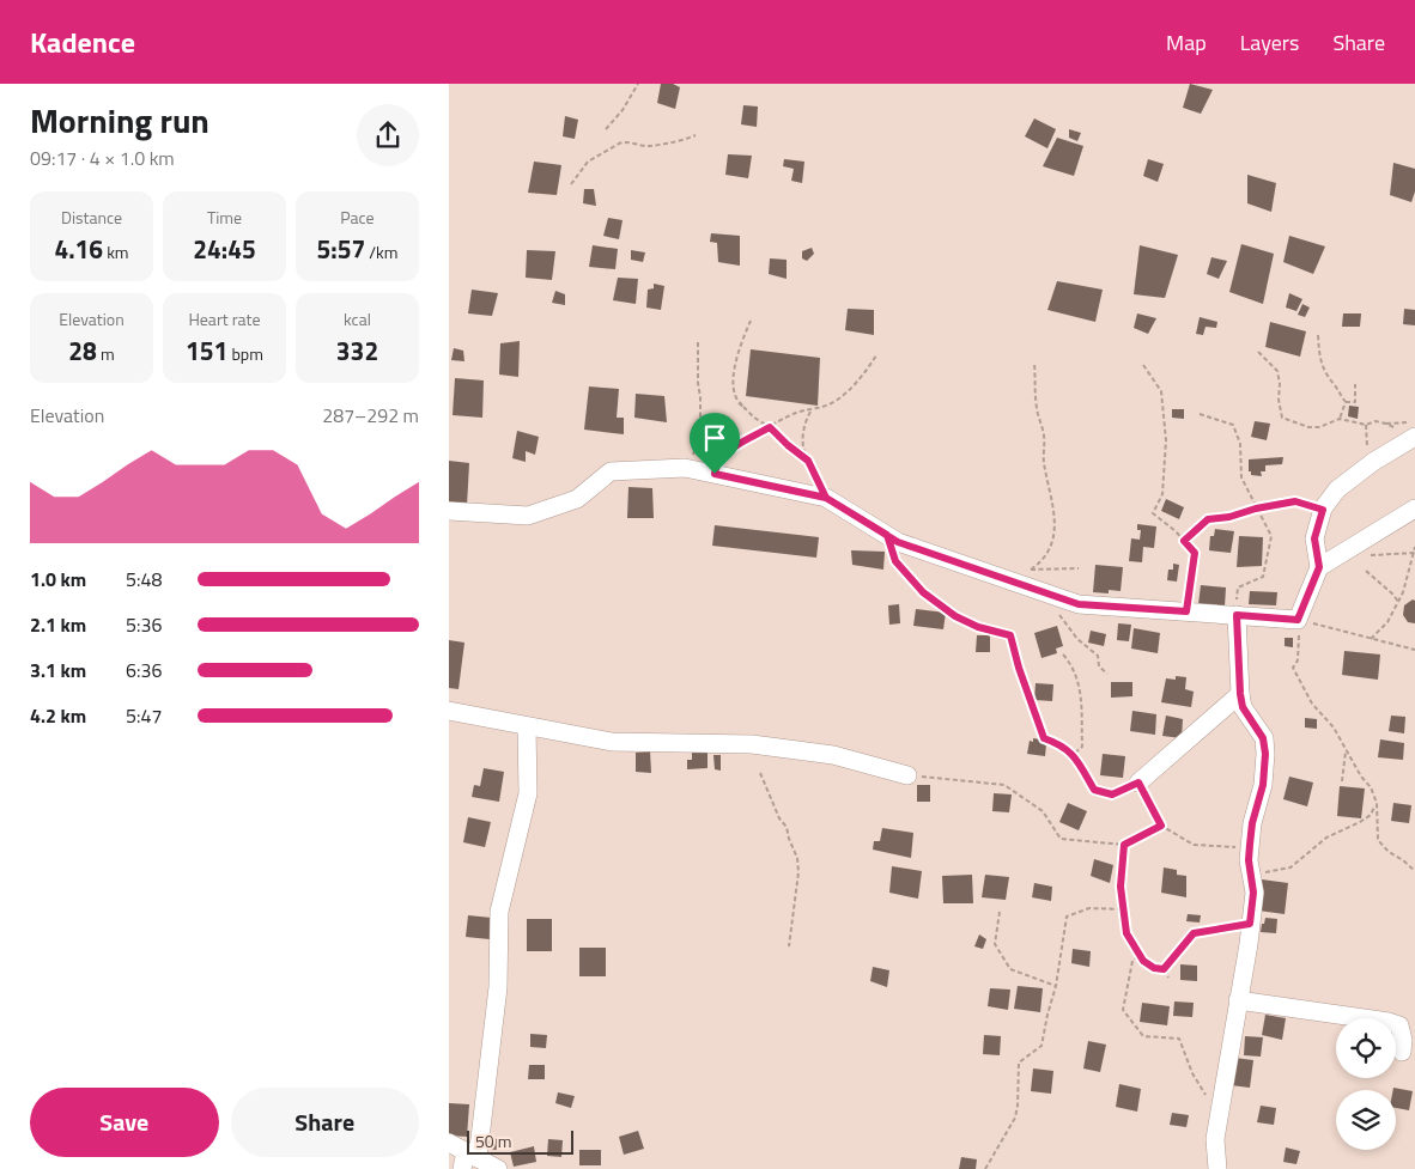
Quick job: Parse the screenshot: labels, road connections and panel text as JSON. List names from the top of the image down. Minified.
{"scale_bar":"50 m","page":{"header":"Kadence","nav":["Map","Layers","Share"],"heading":["Morning run","09:17 · 4 × 1.0 km"],"stats":[["Distance","4.16 km"],["Time","24:45"],["Pace","5:57 /km"],["Elevation","28 m"],["Heart rate","151 bpm"],["kcal","332"]],"chart":["Elevation","287–292 m"],"list":[{"name":"1.0 km","note":"5:48"},{"name":"2.1 km","note":"5:36"},{"name":"3.1 km","note":"6:36"},{"name":"4.2 km","note":"5:47"}],"buttons":["Save","Share"],"scale":"50 m"}}
